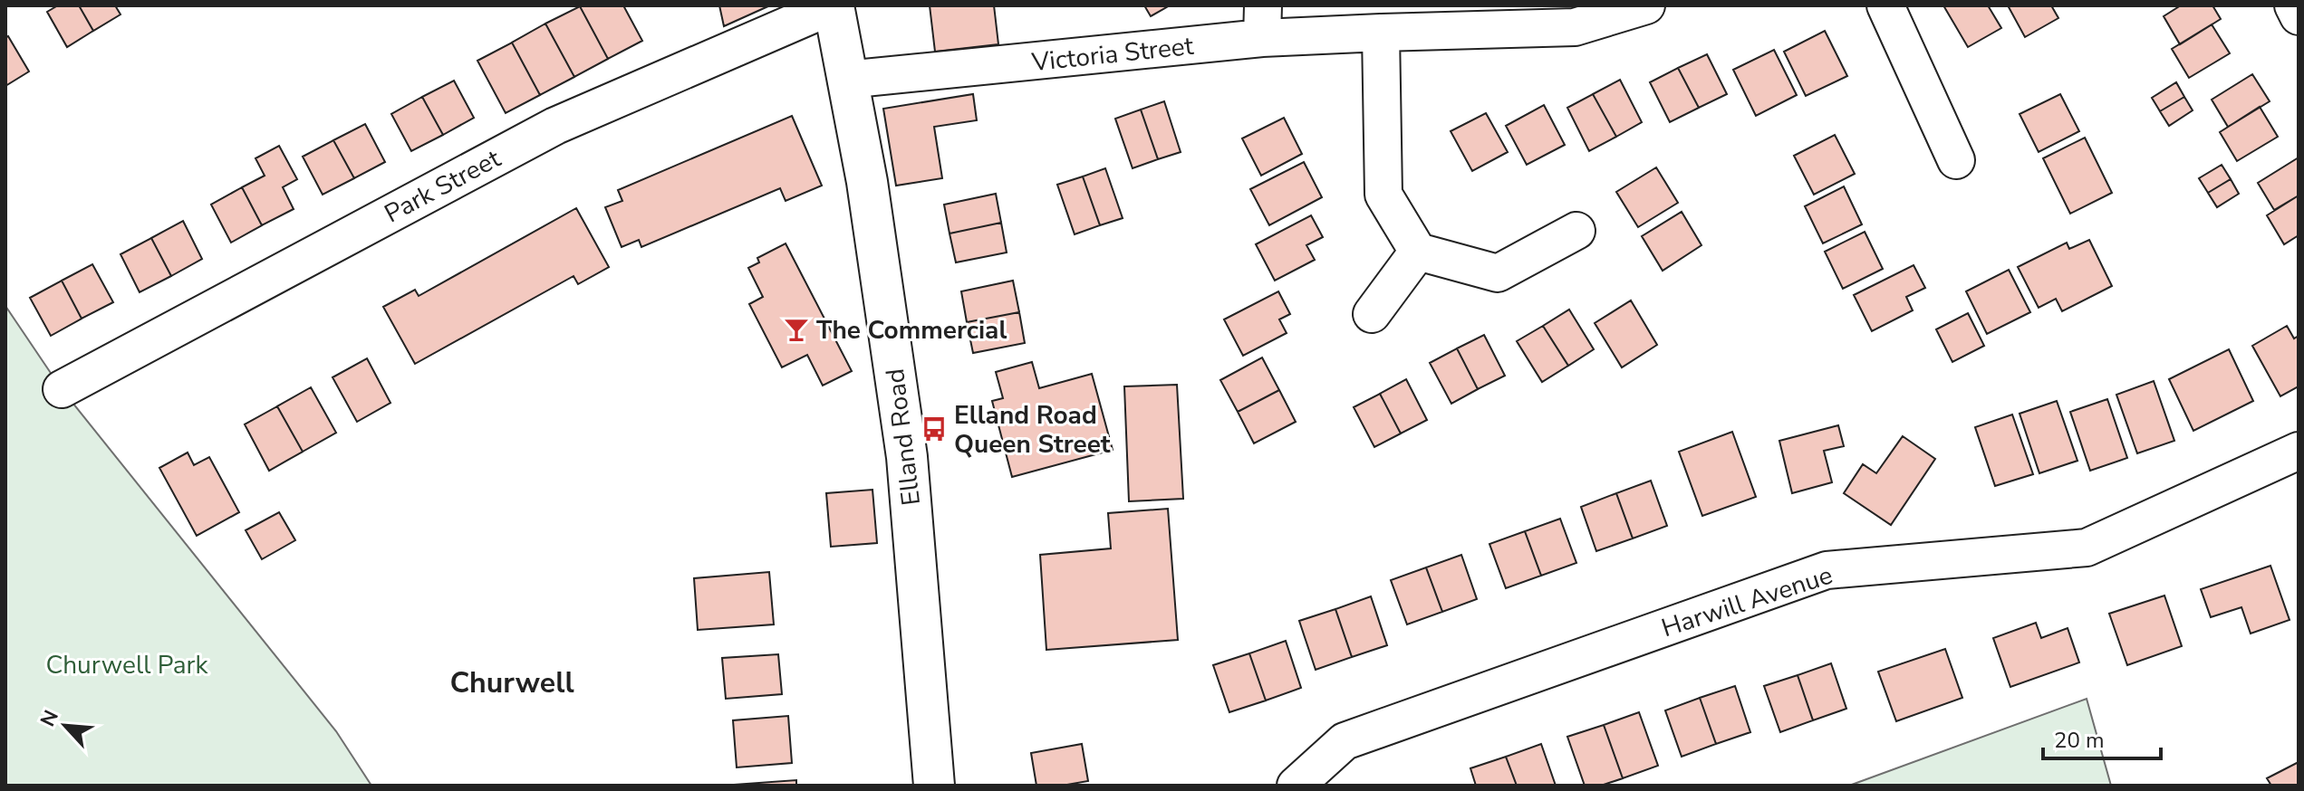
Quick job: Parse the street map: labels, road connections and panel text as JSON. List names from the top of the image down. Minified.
{"streets":{"main road":["Elland Road"],"street":["Victoria Street","Park Street","Harwill Avenue"]},"crossings":[["Victoria Street","Elland Road"],["Park Street","Elland Road"]],"districts":["Churwell"],"parks":["Churwell Park"],"places":{"bar":["The Commercial"],"bus stop":["Elland Road Queen Street"]},"scale_bar":"20 m","north":"top left"}
